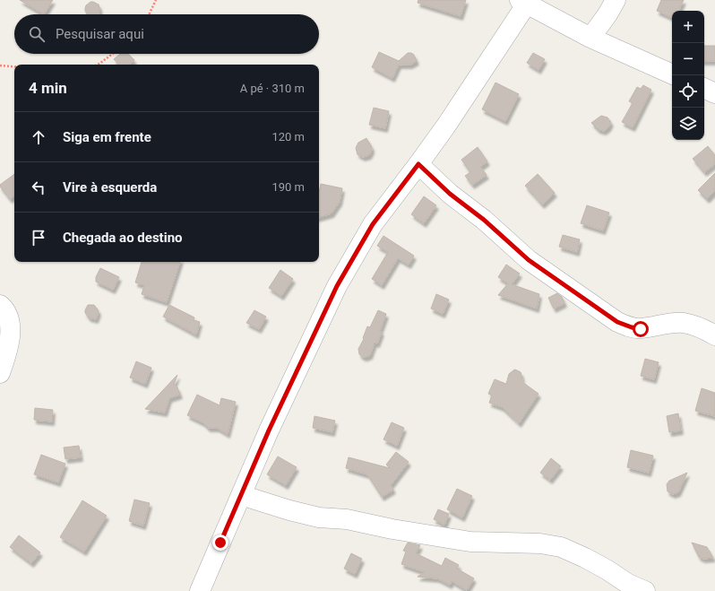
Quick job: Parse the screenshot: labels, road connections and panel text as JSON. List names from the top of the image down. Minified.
{"page":{"map_buttons":["+","−"],"search":"Pesquisar aqui","heading":["4 min","A pé · 310 m"],"list":[["Siga em frente","120 m"],["Vire à esquerda","190 m"],"Chegada ao destino"]}}
